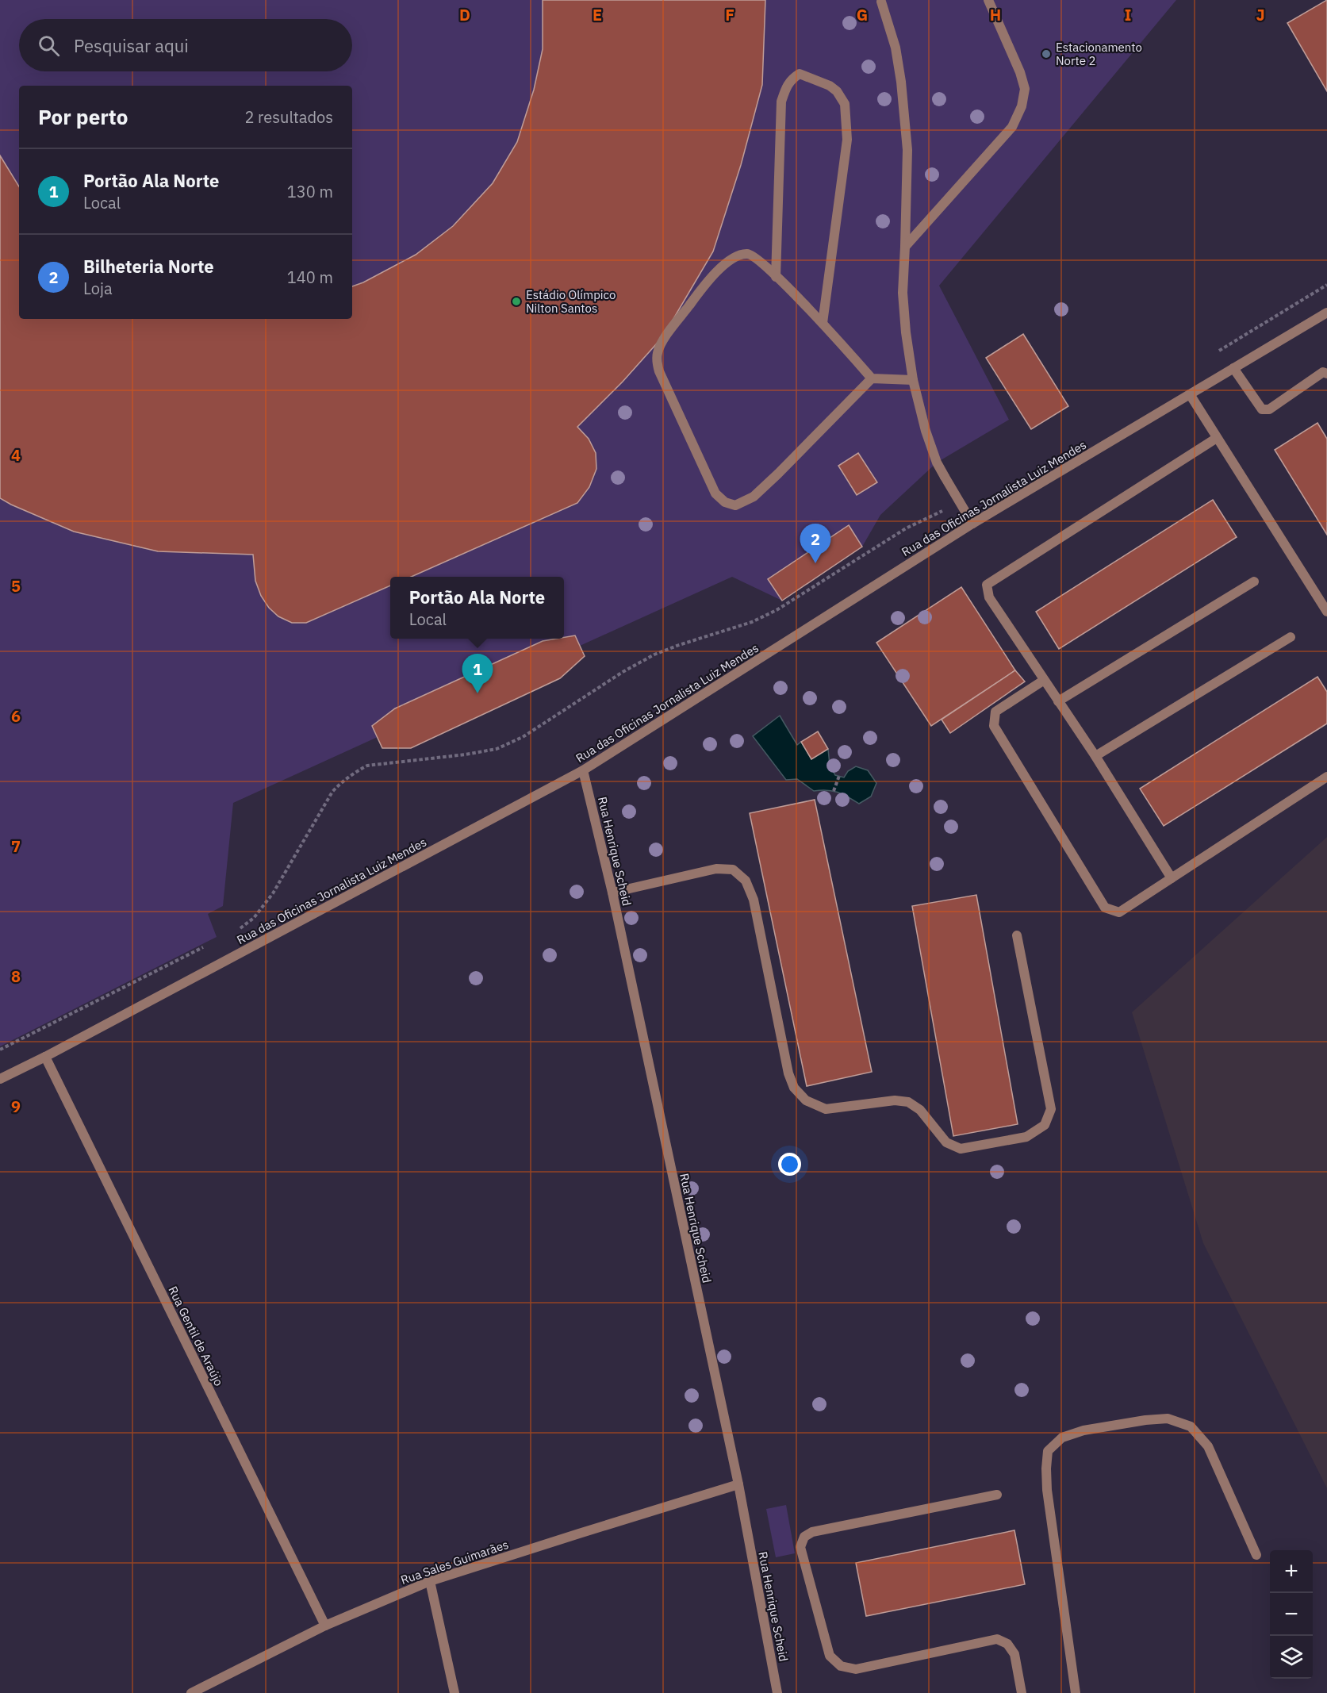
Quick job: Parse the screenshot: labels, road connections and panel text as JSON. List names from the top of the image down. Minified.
{"streets":{"street":["Rua das Oficinas Jornalista Luiz Mendes","Rua Henrique Scheid","Rua Gentil de Araújo","Rua Sales Guimarães"]},"crossings":[["Rua das Oficinas Jornalista Luiz Mendes","Rua Henrique Scheid"],["Rua das Oficinas Jornalista Luiz Mendes","Rua Gentil de Araújo"],["Rua Henrique Scheid","Rua Sales Guimarães"],["Rua Gentil de Araújo","Rua Sales Guimarães"]],"places":["Estacionamento Norte 2","Estádio Olímpico Nilton Santos"],"page":{"search":"Pesquisar aqui","heading":["Por perto","2 resultados"],"list":[{"mark":"1","name":"Portão Ala Norte","note":"Local","value":"130 m"},{"mark":"2","name":"Bilheteria Norte","note":"Loja","value":"140 m"}],"pins":["2","1"],"popup":["Portão Ala Norte","Local"],"map_buttons":["+","−"]},"grid":{"columns":["D","E","F","G","H","I","J"],"rows":["4","5","6","7","8","9"]}}
